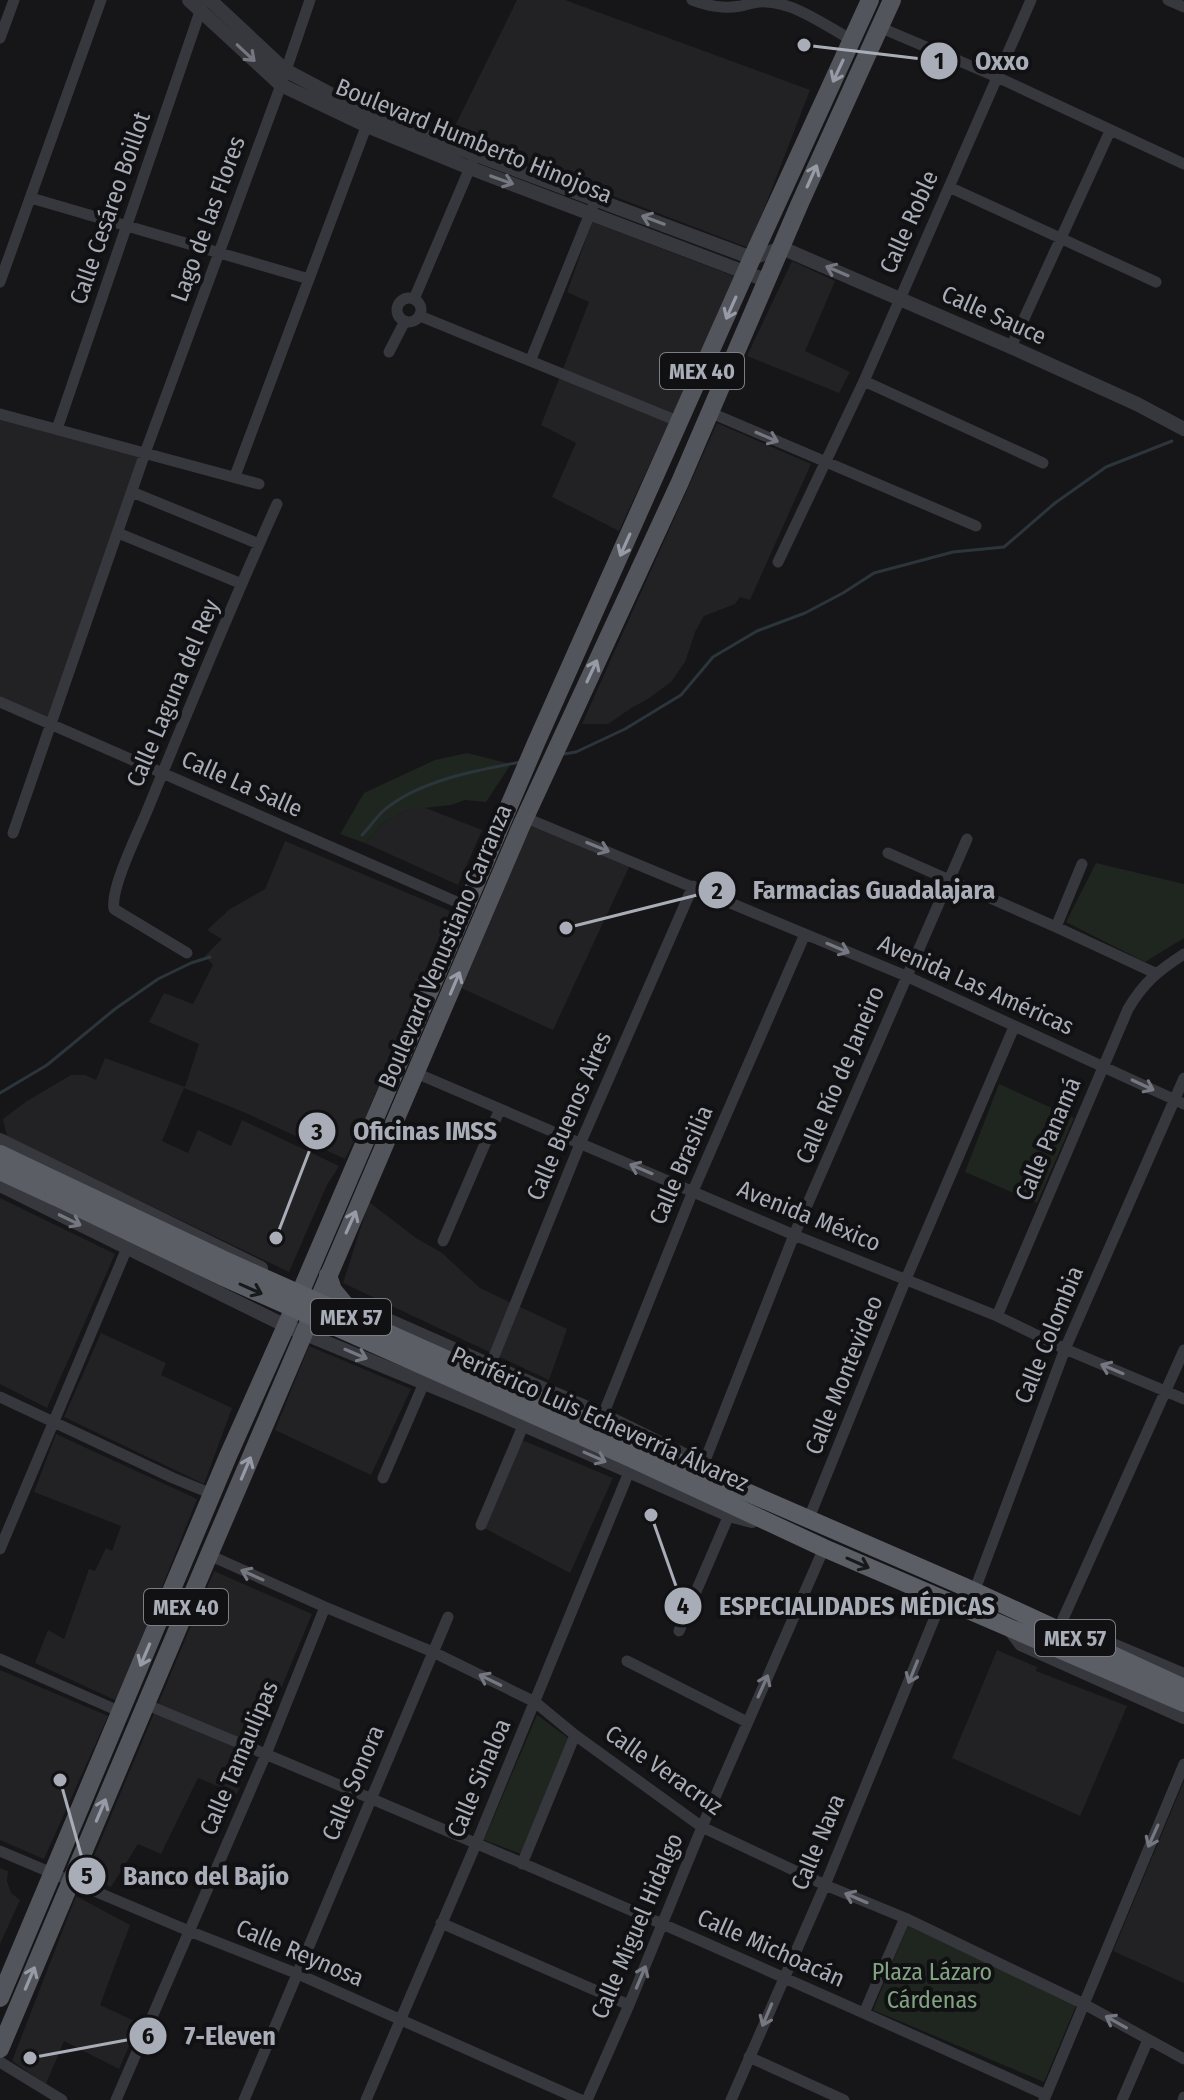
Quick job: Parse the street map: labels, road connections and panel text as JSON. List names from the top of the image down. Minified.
{"streets":{"highway":["MEX 57","Periférico Luis Echeverría Álvarez"],"main road":["MEX 40","Boulevard Venustiano Carranza"],"street":["Boulevard Humberto Hinojosa","Calle Cesáreo Boillot","Lago de las Flores","Calle Roble","Calle Sauce","Calle Laguna del Rey","Calle La Salle","Avenida Las Américas","Calle Río de Janeiro","Calle Buenos Aires","Calle Panamá","Calle Brasilia","Avenida México","Calle Colombia","Calle Montevideo","Calle Tamaulipas","Calle Veracruz","Calle Sinaloa","Calle Sonora","Calle Nava","Calle Miguel Hidalgo","Calle Michoacán","Calle Reynosa"]},"crossings":[["Boulevard Humberto Hinojosa","Calle Cesáreo Boillot"],["Boulevard Humberto Hinojosa","Lago de las Flores"],["Boulevard Humberto Hinojosa","Boulevard Venustiano Carranza"],["Lago de las Flores","Calle La Salle"],["Calle Roble","Calle Sauce"],["Calle Sauce","Boulevard Venustiano Carranza"],["Calle Laguna del Rey","Calle La Salle"],["Calle La Salle","Boulevard Venustiano Carranza"],["Boulevard Venustiano Carranza","Avenida Las Américas"],["Boulevard Venustiano Carranza","Avenida México"],["Boulevard Venustiano Carranza","Periférico Luis Echeverría Álvarez"],["Boulevard Venustiano Carranza","Calle Veracruz"],["Boulevard Venustiano Carranza","Calle Michoacán"],["Boulevard Venustiano Carranza","Calle Reynosa"],["Avenida Las Américas","Calle Río de Janeiro"],["Avenida Las Américas","Calle Buenos Aires"],["Avenida Las Américas","Calle Panamá"],["Avenida Las Américas","Calle Brasilia"],["Avenida Las Américas","Calle Colombia"],["Avenida Las Américas","Calle Montevideo"],["Calle Río de Janeiro","Avenida México"],["Calle Río de Janeiro","Periférico Luis Echeverría Álvarez"],["Calle Buenos Aires","Avenida México"],["Calle Buenos Aires","Periférico Luis Echeverría Álvarez"],["Calle Panamá","Avenida México"],["Calle Brasilia","Avenida México"],["Calle Brasilia","Periférico Luis Echeverría Álvarez"],["Avenida México","Calle Colombia"],["Avenida México","Calle Montevideo"],["Calle Colombia","Periférico Luis Echeverría Álvarez"],["Calle Montevideo","Periférico Luis Echeverría Álvarez"],["Periférico Luis Echeverría Álvarez","Calle Sinaloa"],["Periférico Luis Echeverría Álvarez","Calle Nava"],["Periférico Luis Echeverría Álvarez","Calle Miguel Hidalgo"],["Calle Tamaulipas","Calle Veracruz"],["Calle Tamaulipas","Calle Michoacán"],["Calle Tamaulipas","Calle Reynosa"],["Calle Veracruz","Calle Sinaloa"],["Calle Veracruz","Calle Sonora"],["Calle Veracruz","Calle Nava"],["Calle Veracruz","Calle Miguel Hidalgo"],["Calle Sinaloa","Calle Michoacán"],["Calle Sinaloa","Calle Reynosa"],["Calle Sonora","Calle Michoacán"],["Calle Sonora","Calle Reynosa"],["Calle Nava","Calle Michoacán"],["Calle Miguel Hidalgo","Calle Michoacán"],["Calle Miguel Hidalgo","Calle Reynosa"]],"one_way":["Avenida Las Américas","Calle Veracruz","Calle Nava","Calle Miguel Hidalgo"],"parks":["Plaza Lázaro Cárdenas"],"places":["Oxxo","Farmacias Guadalajara","Oficinas IMSS","ESPECIALIDADES MÉDICAS","Banco del Bajío","7-Eleven"]}
